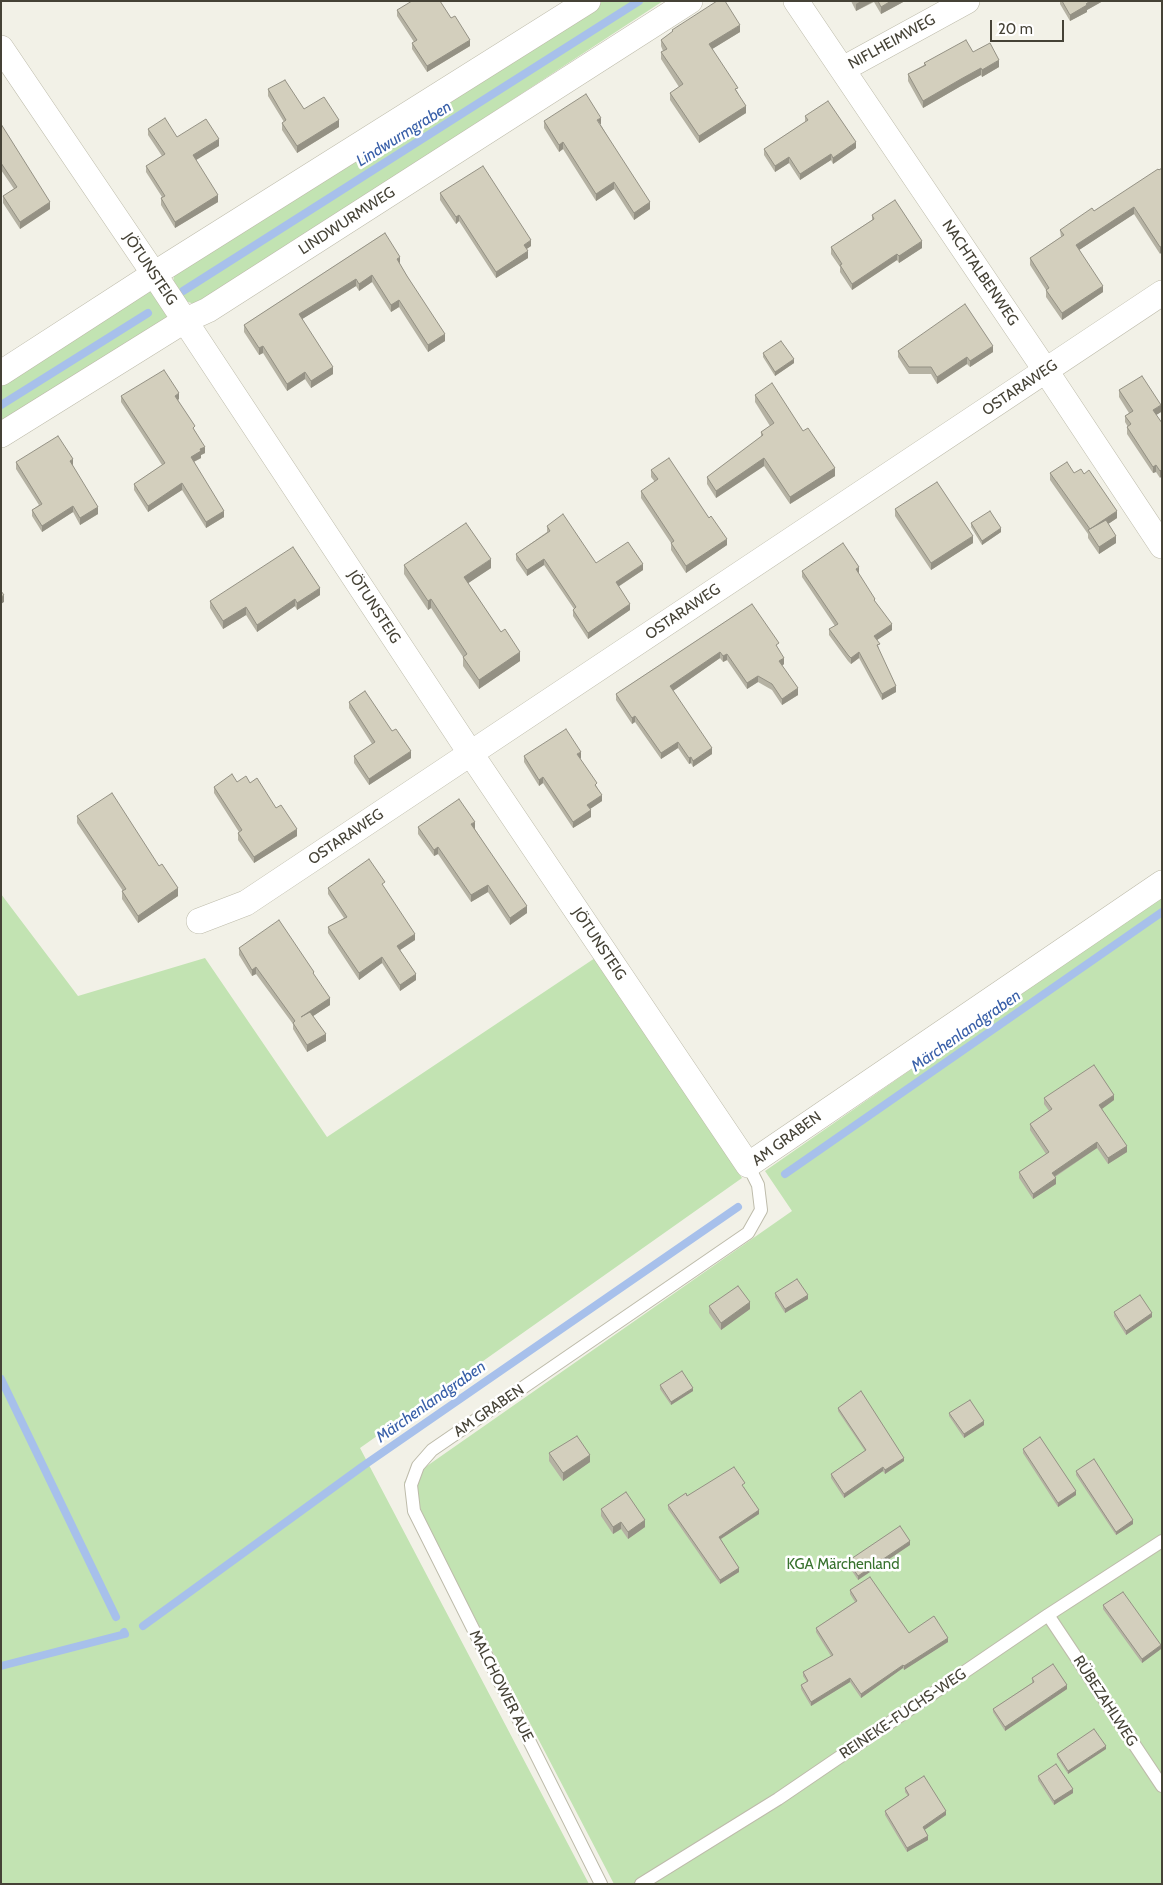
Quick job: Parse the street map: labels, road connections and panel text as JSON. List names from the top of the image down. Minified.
{"streets":{"street":["NIFLHEIMWEG","LINDWURMWEG","JÖTUNSTEIG","NACHTALBENWEG","OSTARAWEG","AM GRABEN"],"lane":["MALCHOWER AUE","RÜBEZAHLWEG","REINEKE-FUCHS-WEG"]},"crossings":[["NIFLHEIMWEG","NACHTALBENWEG"],["LINDWURMWEG","JÖTUNSTEIG"],["JÖTUNSTEIG","OSTARAWEG"],["JÖTUNSTEIG","AM GRABEN"],["NACHTALBENWEG","OSTARAWEG"],["AM GRABEN","MALCHOWER AUE"],["RÜBEZAHLWEG","REINEKE-FUCHS-WEG"]],"water":["Lindwurmgraben","Märchenlandgraben"],"parks":["KGA Märchenland"],"scale_bar":"20 m"}
